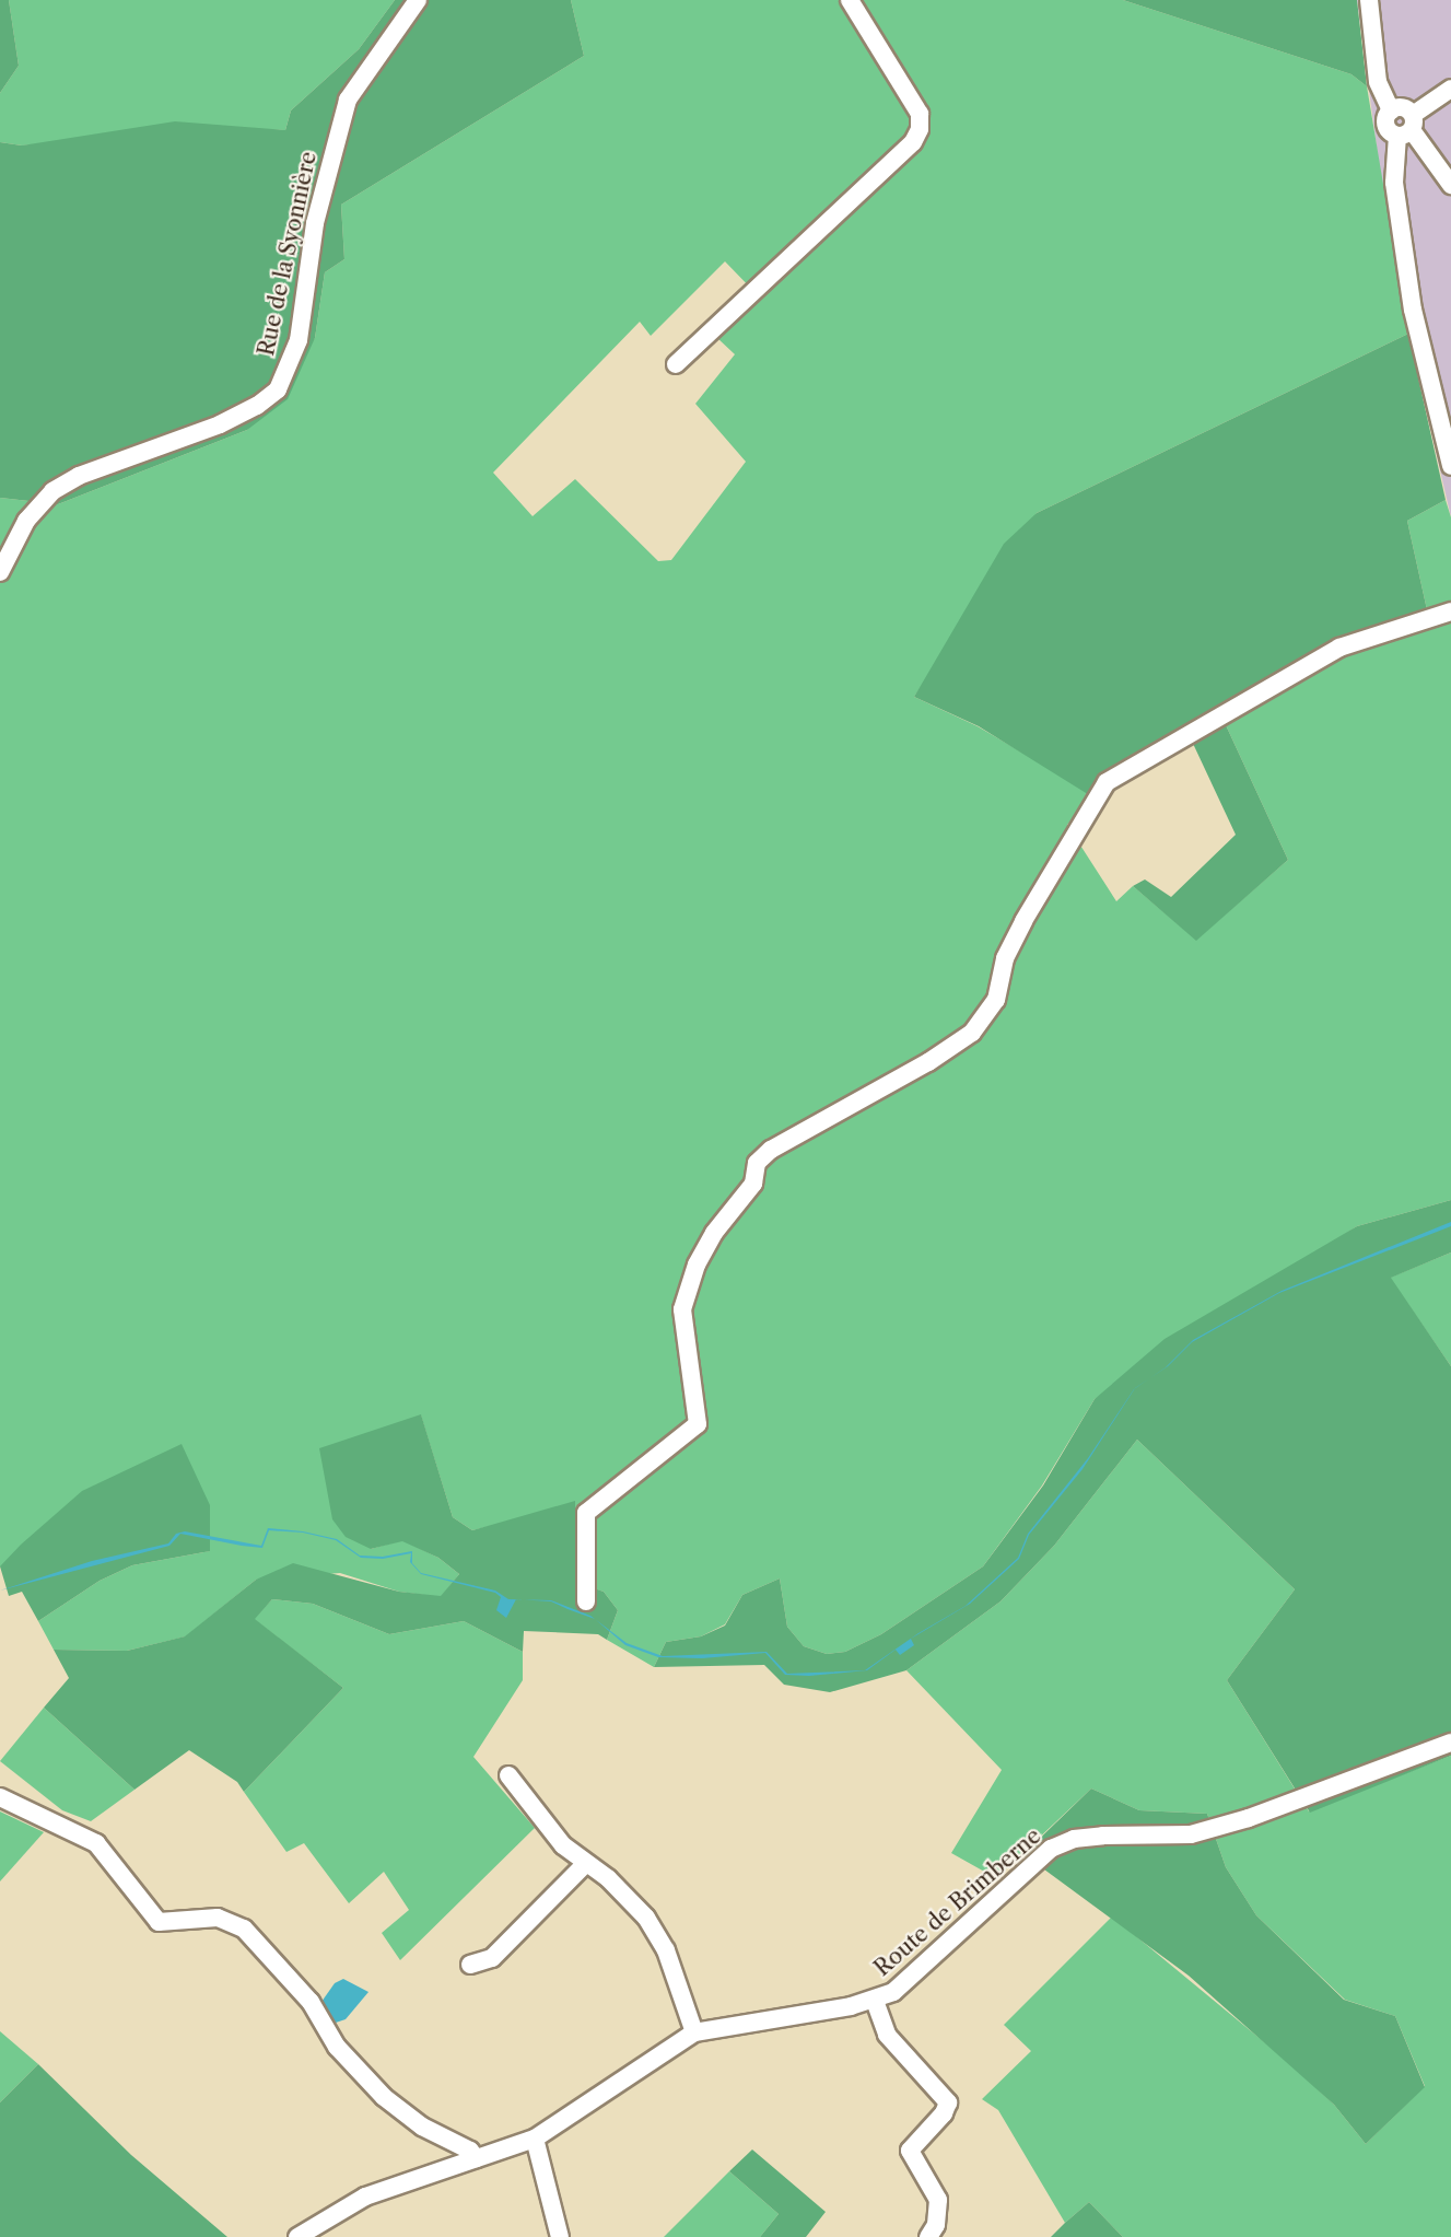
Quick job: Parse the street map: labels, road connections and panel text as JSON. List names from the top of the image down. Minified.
{"streets":{"street":["Rue de la Syonnière","Route de Brimberne"]}}
